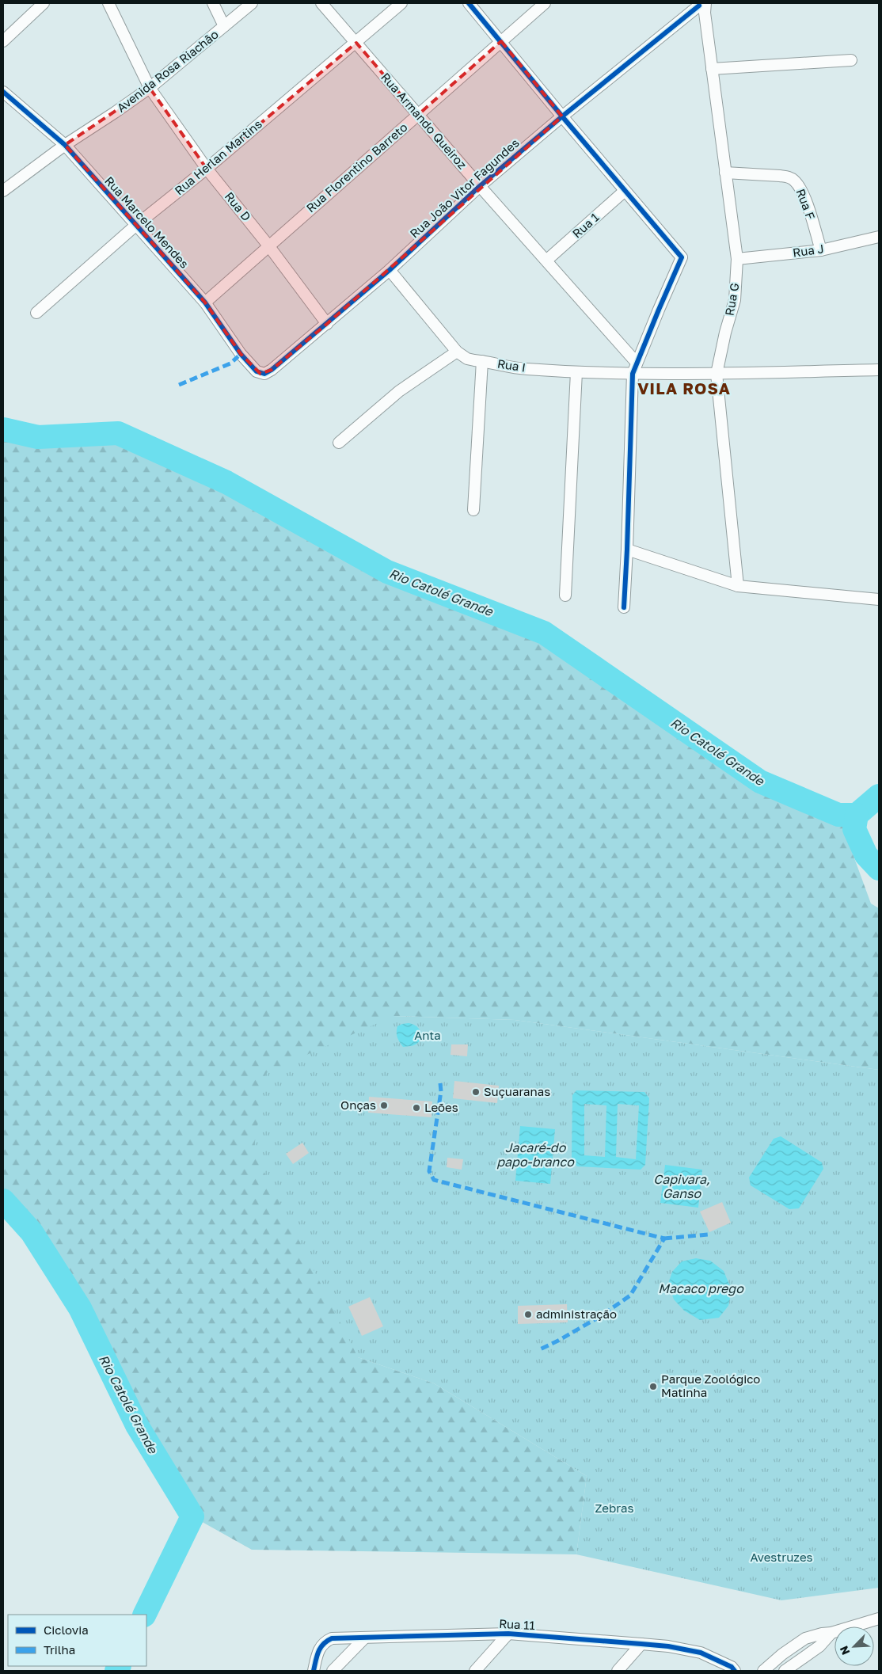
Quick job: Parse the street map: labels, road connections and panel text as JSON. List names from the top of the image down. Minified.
{"streets":{"street":["Avenida Rosa Riachão","Rua Armando Queiroz","Rua Herlan Martins","Rua Florentino Barreto","Rua João Vitor Fagundes","Rua F","Rua D","Rua Marcelo Mendes","Rua 1","Rua J","Rua G","Rua I","Rua 11"]},"crossings":[["Avenida Rosa Riachão","Rua D"],["Avenida Rosa Riachão","Rua Marcelo Mendes"],["Rua Armando Queiroz","Rua Herlan Martins"],["Rua Armando Queiroz","Rua Florentino Barreto"],["Rua Armando Queiroz","Rua João Vitor Fagundes"],["Rua Armando Queiroz","Rua 1"],["Rua Herlan Martins","Rua D"],["Rua Herlan Martins","Rua Marcelo Mendes"],["Rua Florentino Barreto","Rua D"],["Rua Florentino Barreto","Rua Marcelo Mendes"],["Rua João Vitor Fagundes","Rua D"],["Rua João Vitor Fagundes","Rua Marcelo Mendes"],["Rua João Vitor Fagundes","Rua G"],["Rua F","Rua J"],["Rua F","Rua G"],["Rua J","Rua G"],["Rua G","Rua I"]],"districts":["VILA ROSA"],"water":["Rio Catolé Grande","Jacaré-do papo-branco","Capivara, Ganso","Macaco prego"],"parks":["Anta","Zebras","Avestruzes"],"places":["Suçuaranas","Onças","Leões","administração","Parque Zoológico Matinha"],"legend":["Ciclovia","Trilha"],"north":"bottom left"}
